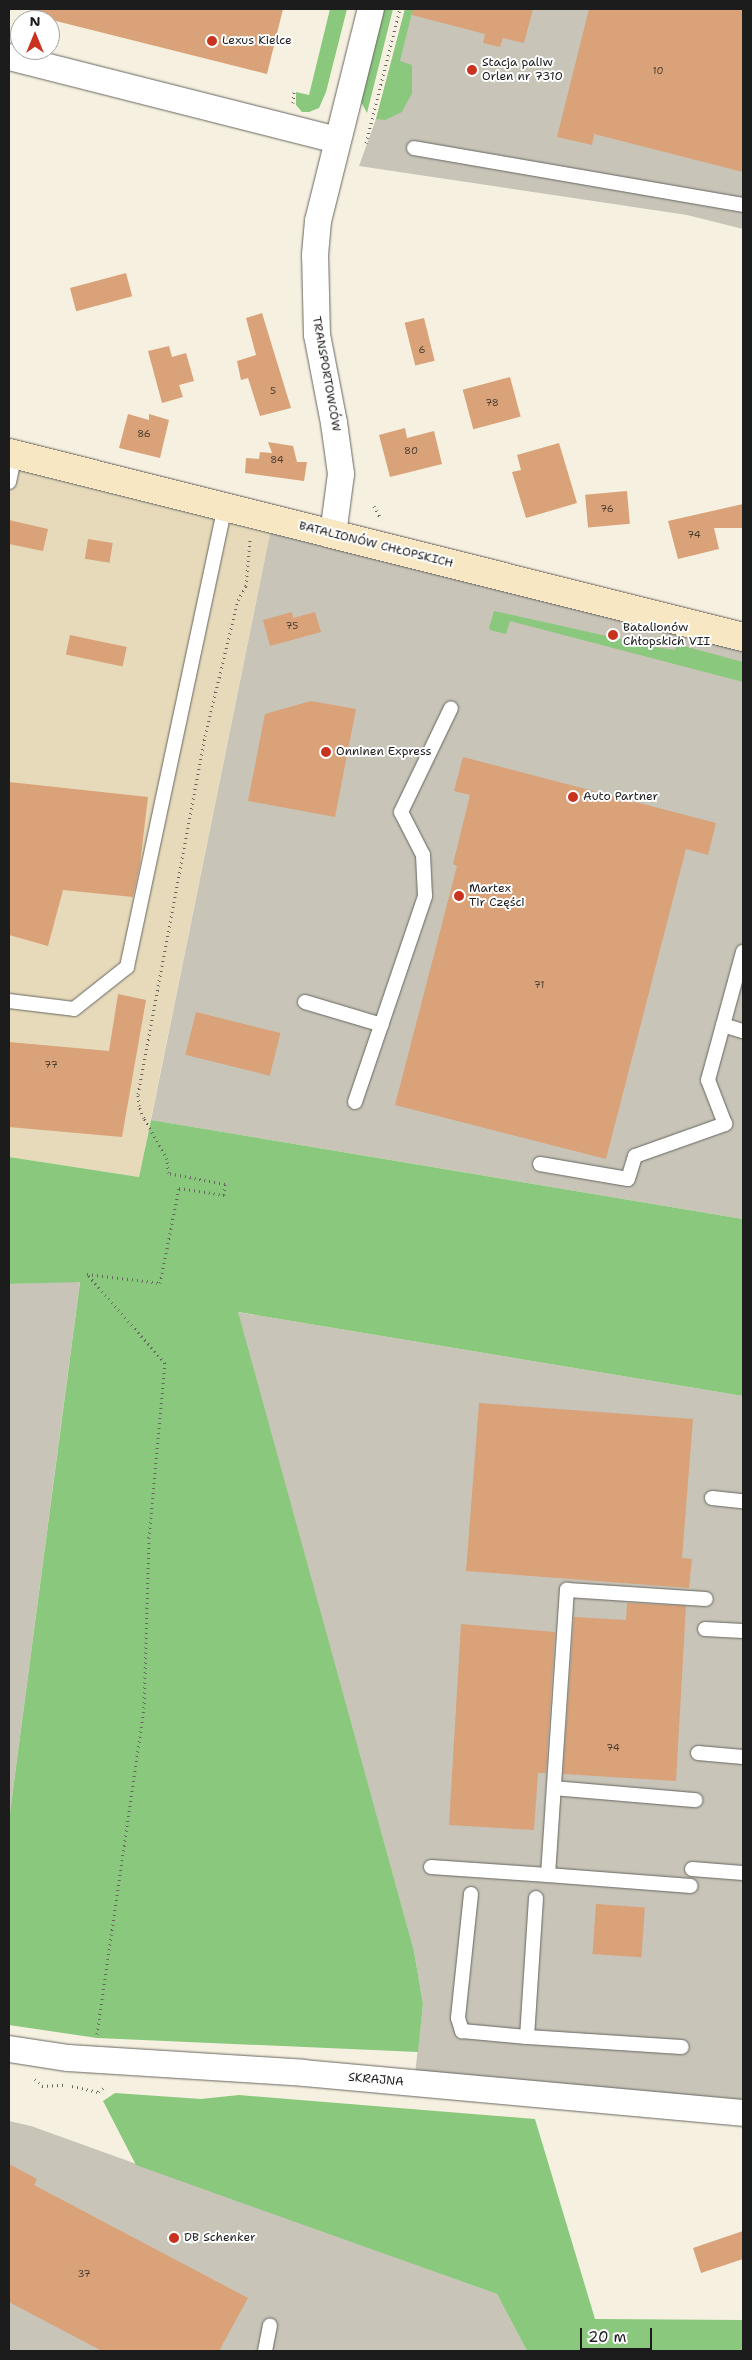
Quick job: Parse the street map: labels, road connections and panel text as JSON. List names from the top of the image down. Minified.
{"streets":{"street":["TRANSPORTOWCÓW","BATALIONÓW CHŁOPSKICH","SKRAJNA"]},"crossings":[["TRANSPORTOWCÓW","BATALIONÓW CHŁOPSKICH"]],"places":["Lexus Kielce","Stacja paliw Orlen nr 7310","Batalionów Chłopskich VII","Onninen Express","Auto Partner","Martex Tir Części","DB Schenker"],"house_numbers":["10","6","5","78","86","80","84","76","74","75","71","77","74","37"],"scale_bar":"20 m","north":"top"}
